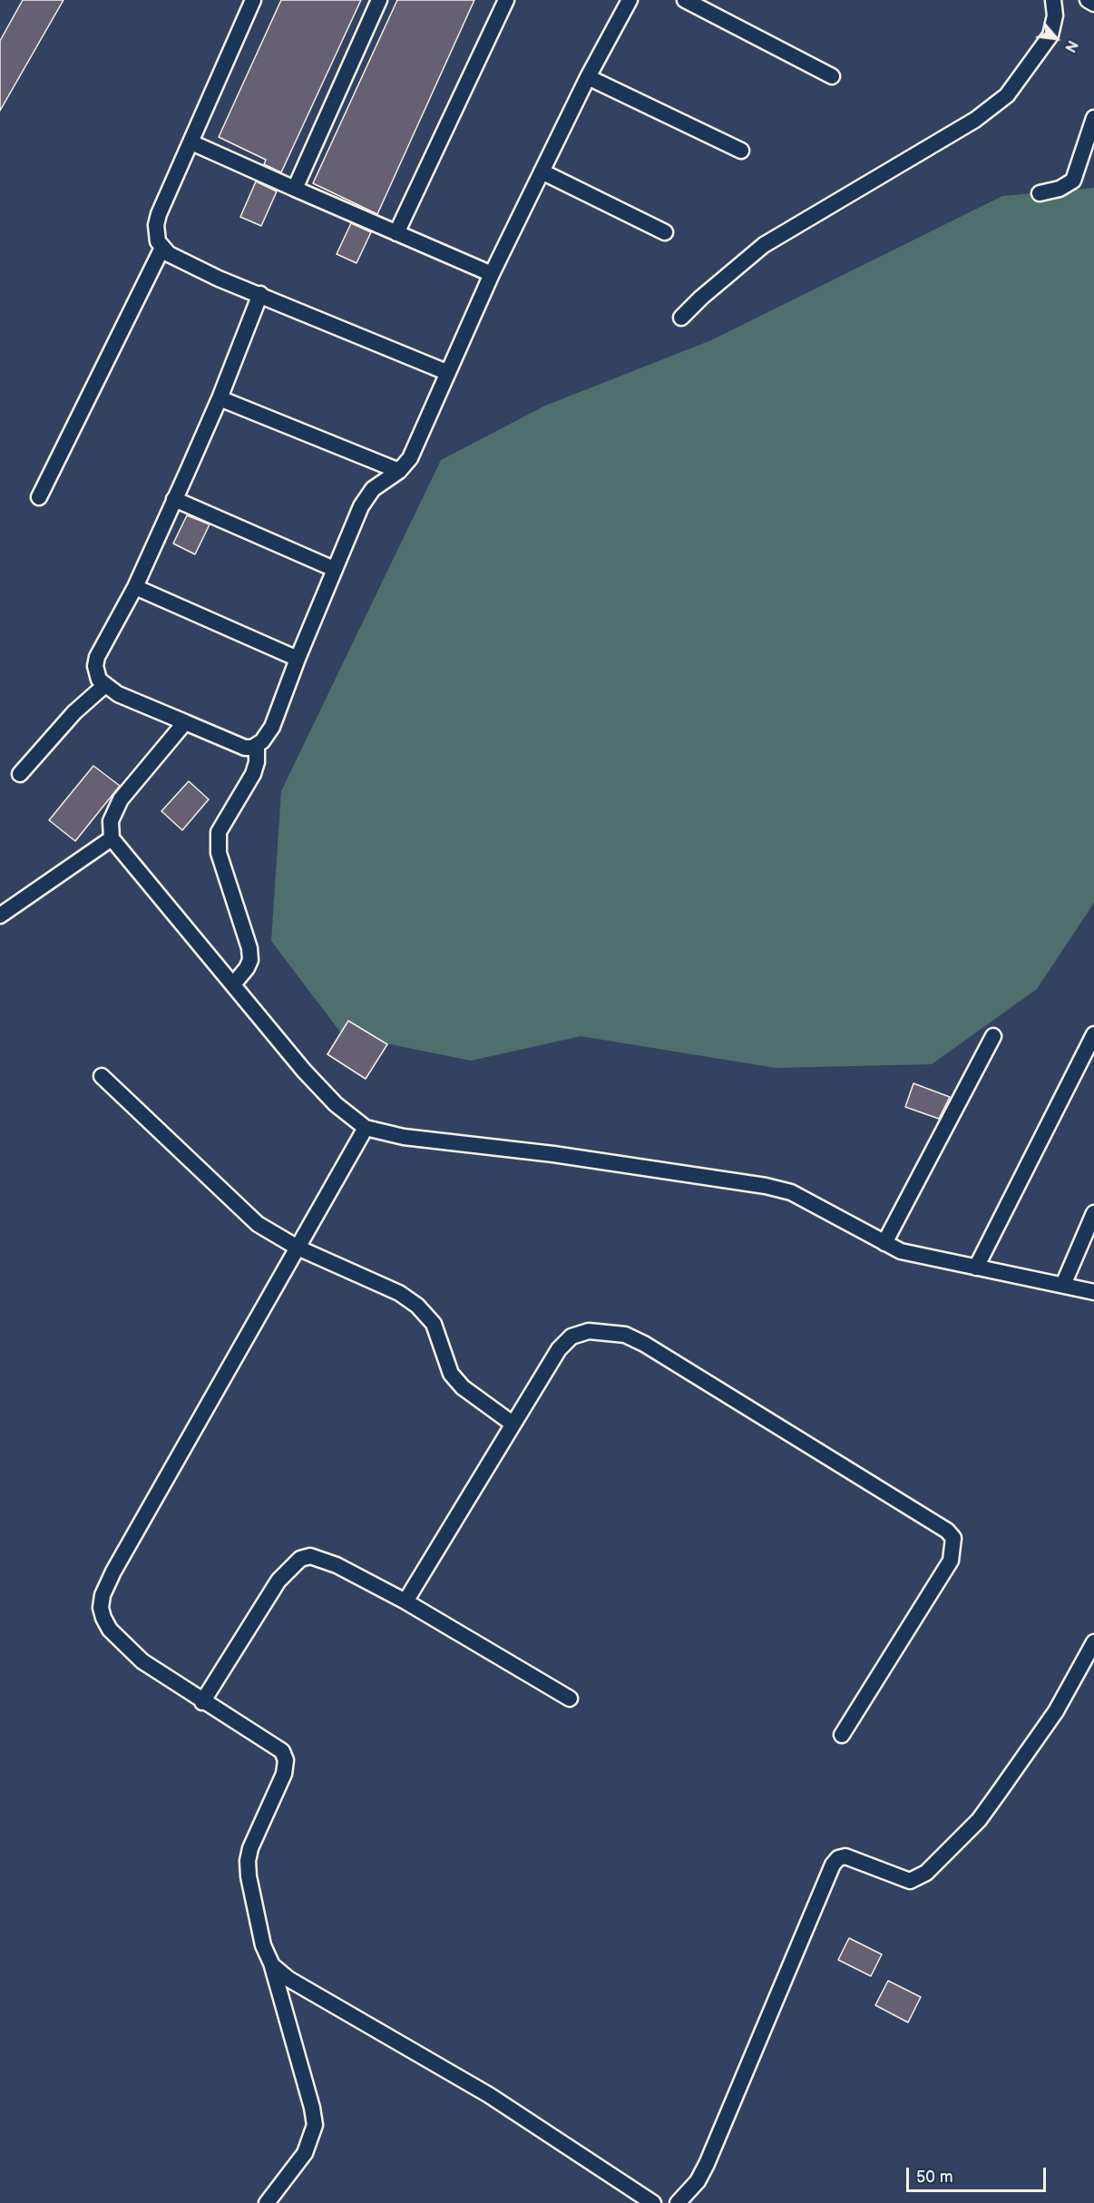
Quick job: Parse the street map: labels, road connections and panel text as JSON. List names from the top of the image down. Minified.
{"scale_bar":"50 m","north":"bottom right"}
